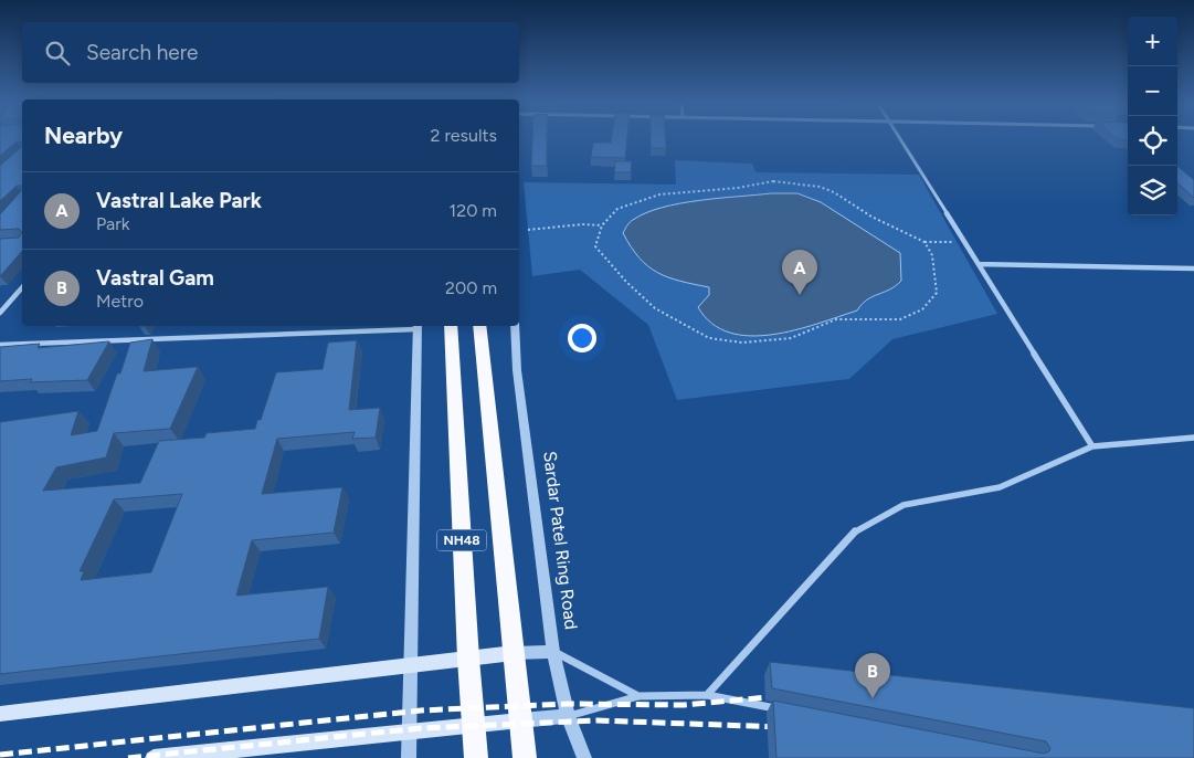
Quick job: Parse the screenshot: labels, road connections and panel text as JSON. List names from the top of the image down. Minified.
{"streets":{"highway":["NH48"],"street":["Sardar Patel Ring Road"]},"page":{"map_buttons":["+","−"],"search":"Search here","heading":["Nearby","2 results"],"list":[{"mark":"A","name":"Vastral Lake Park","note":"Park","value":"120 m"},{"mark":"B","name":"Vastral Gam","note":"Metro","value":"200 m"}],"pins":["A","B"]}}
